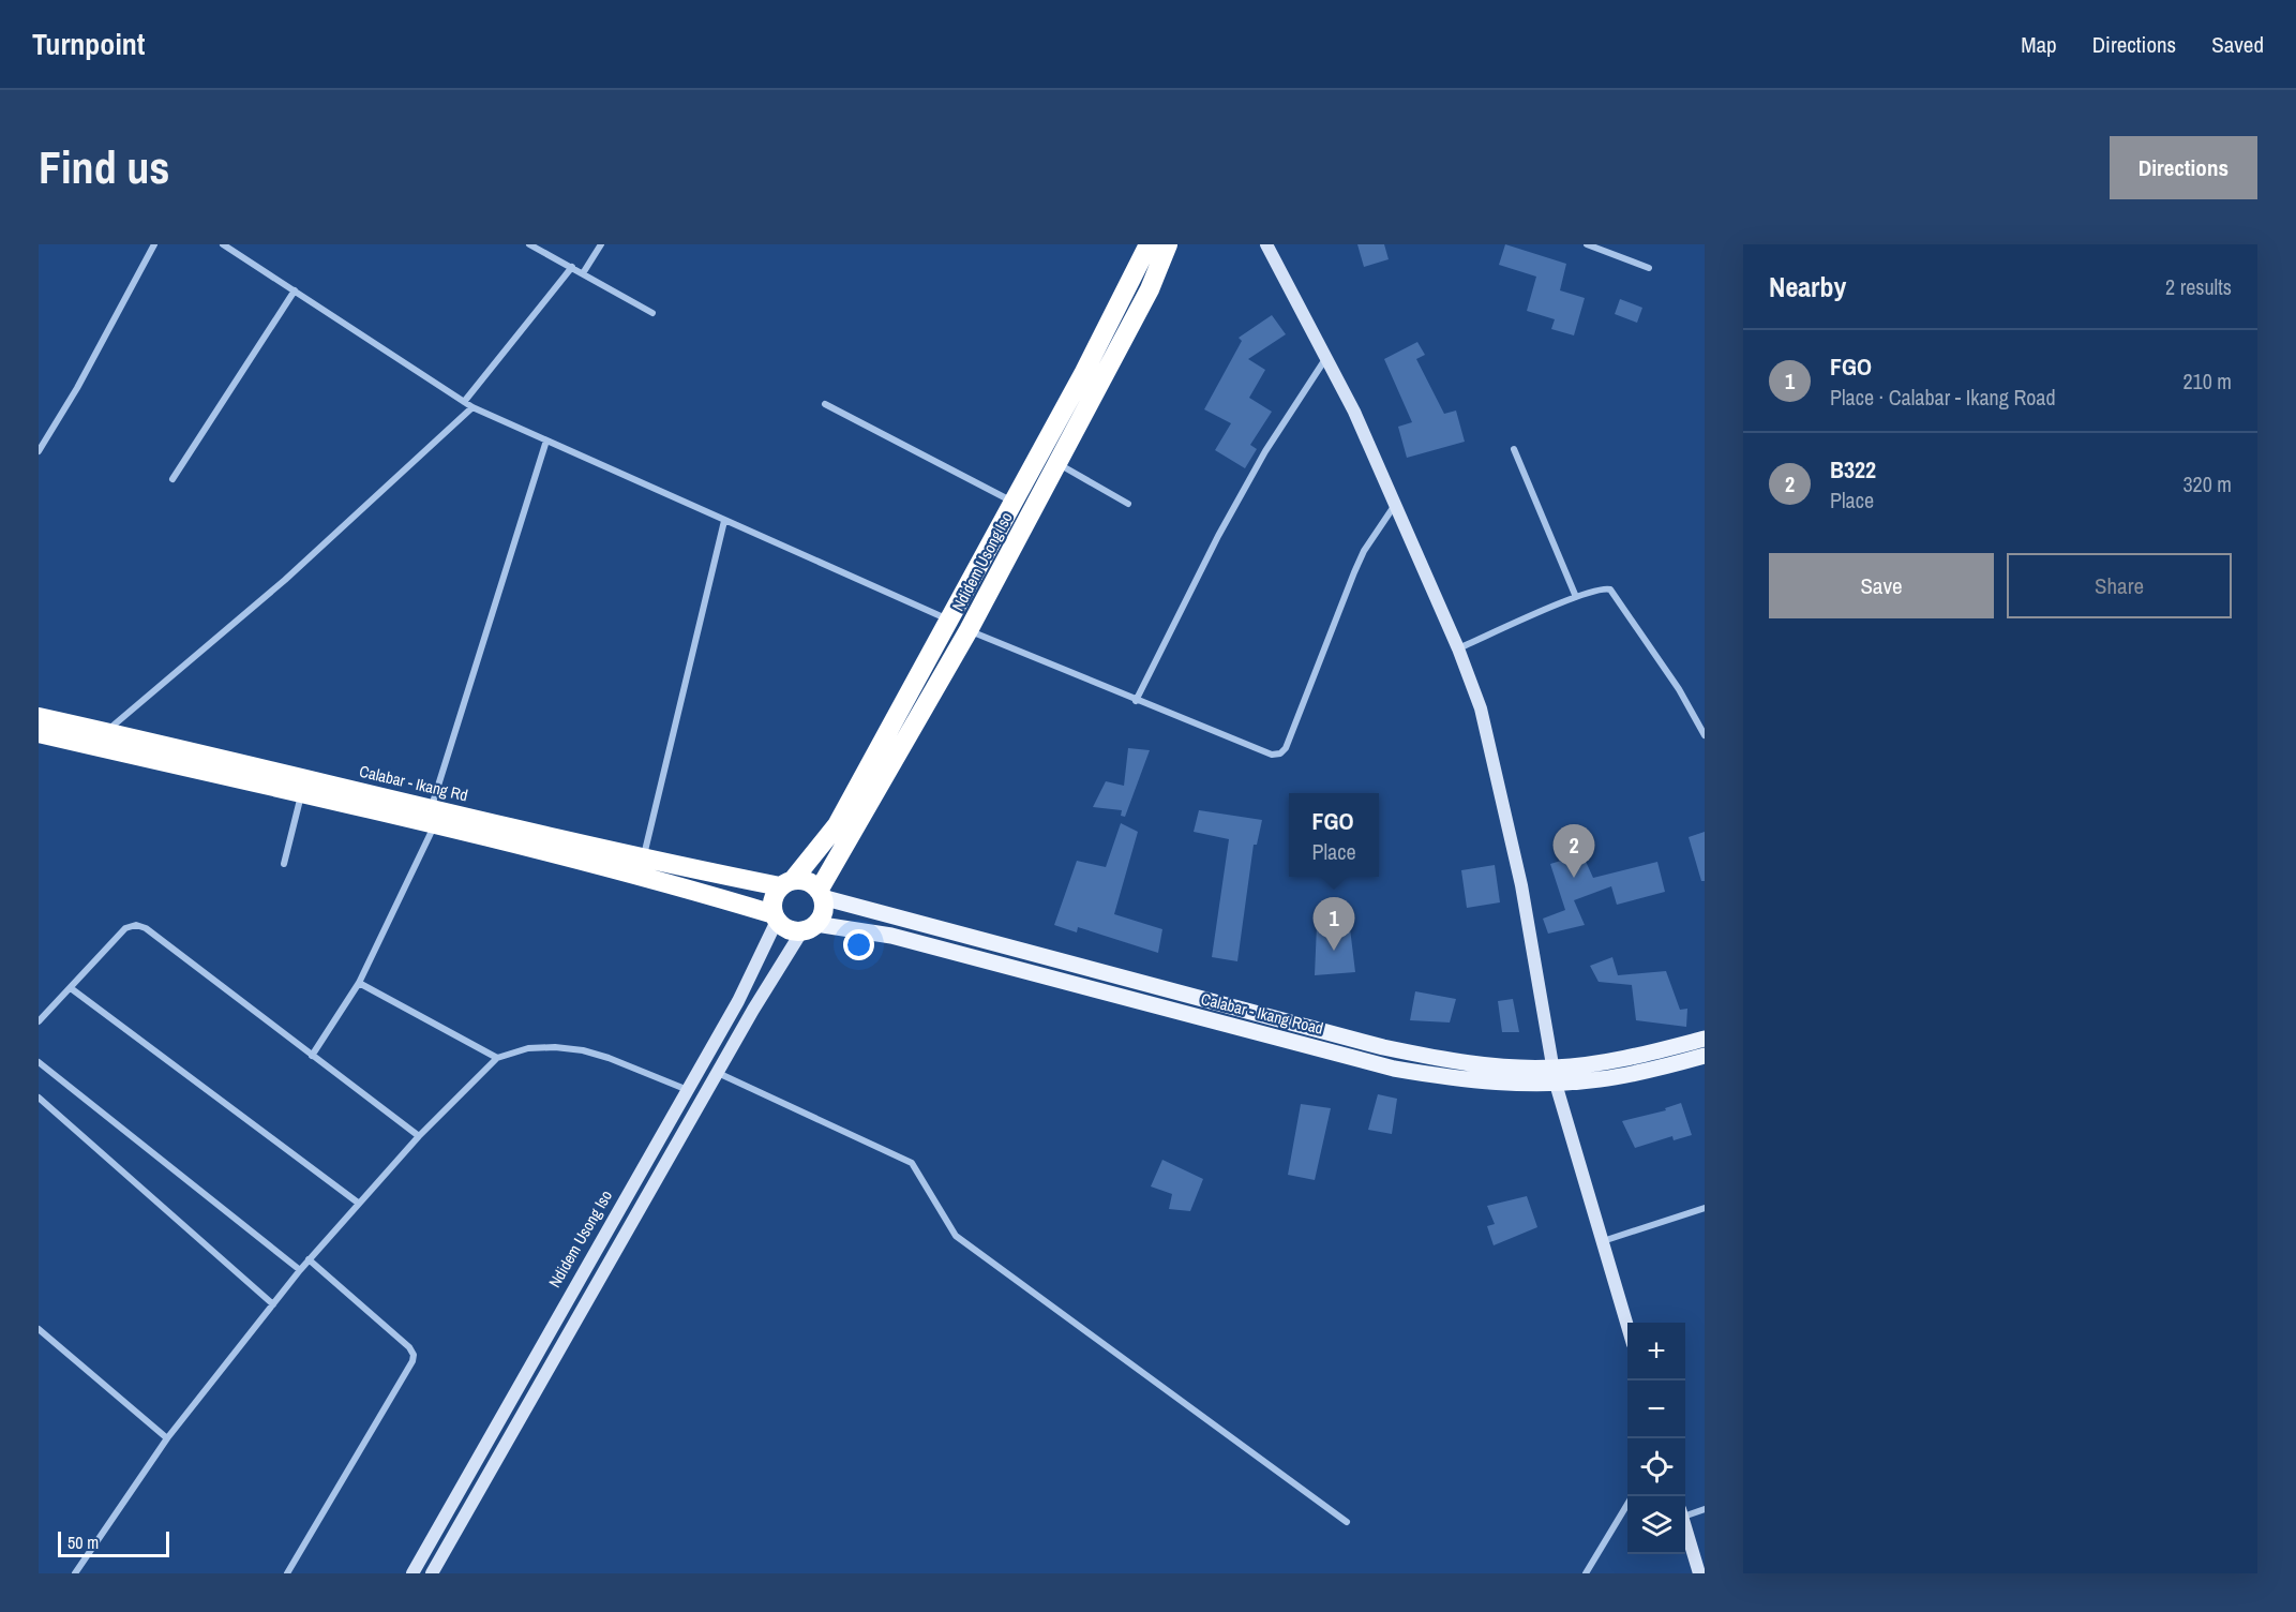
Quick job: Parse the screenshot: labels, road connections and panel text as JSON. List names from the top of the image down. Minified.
{"streets":{"highway":["Ndidem Usong Iso","Calabar - Ikang Rd"],"main road":["Calabar - Ikang Road"]},"crossings":[["Ndidem Usong Iso","Calabar - Ikang Rd"],["Ndidem Usong Iso","Calabar - Ikang Road"],["Calabar - Ikang Rd","Calabar - Ikang Road"]],"scale_bar":"50 m","page":{"header":"Turnpoint","nav":["Map","Directions","Saved"],"buttons":["Directions",["Save","Share"]],"title":"Find us","heading":["Nearby","2 results"],"list":[{"mark":"1","name":"FGO","note":"Place · Calabar - Ikang Road","value":"210 m"},{"mark":"2","name":"B322","note":"Place","value":"320 m"}],"popup":["FGO","Place"],"pins":["2","1"],"map_buttons":["+","−"],"scale":"50 m"}}
